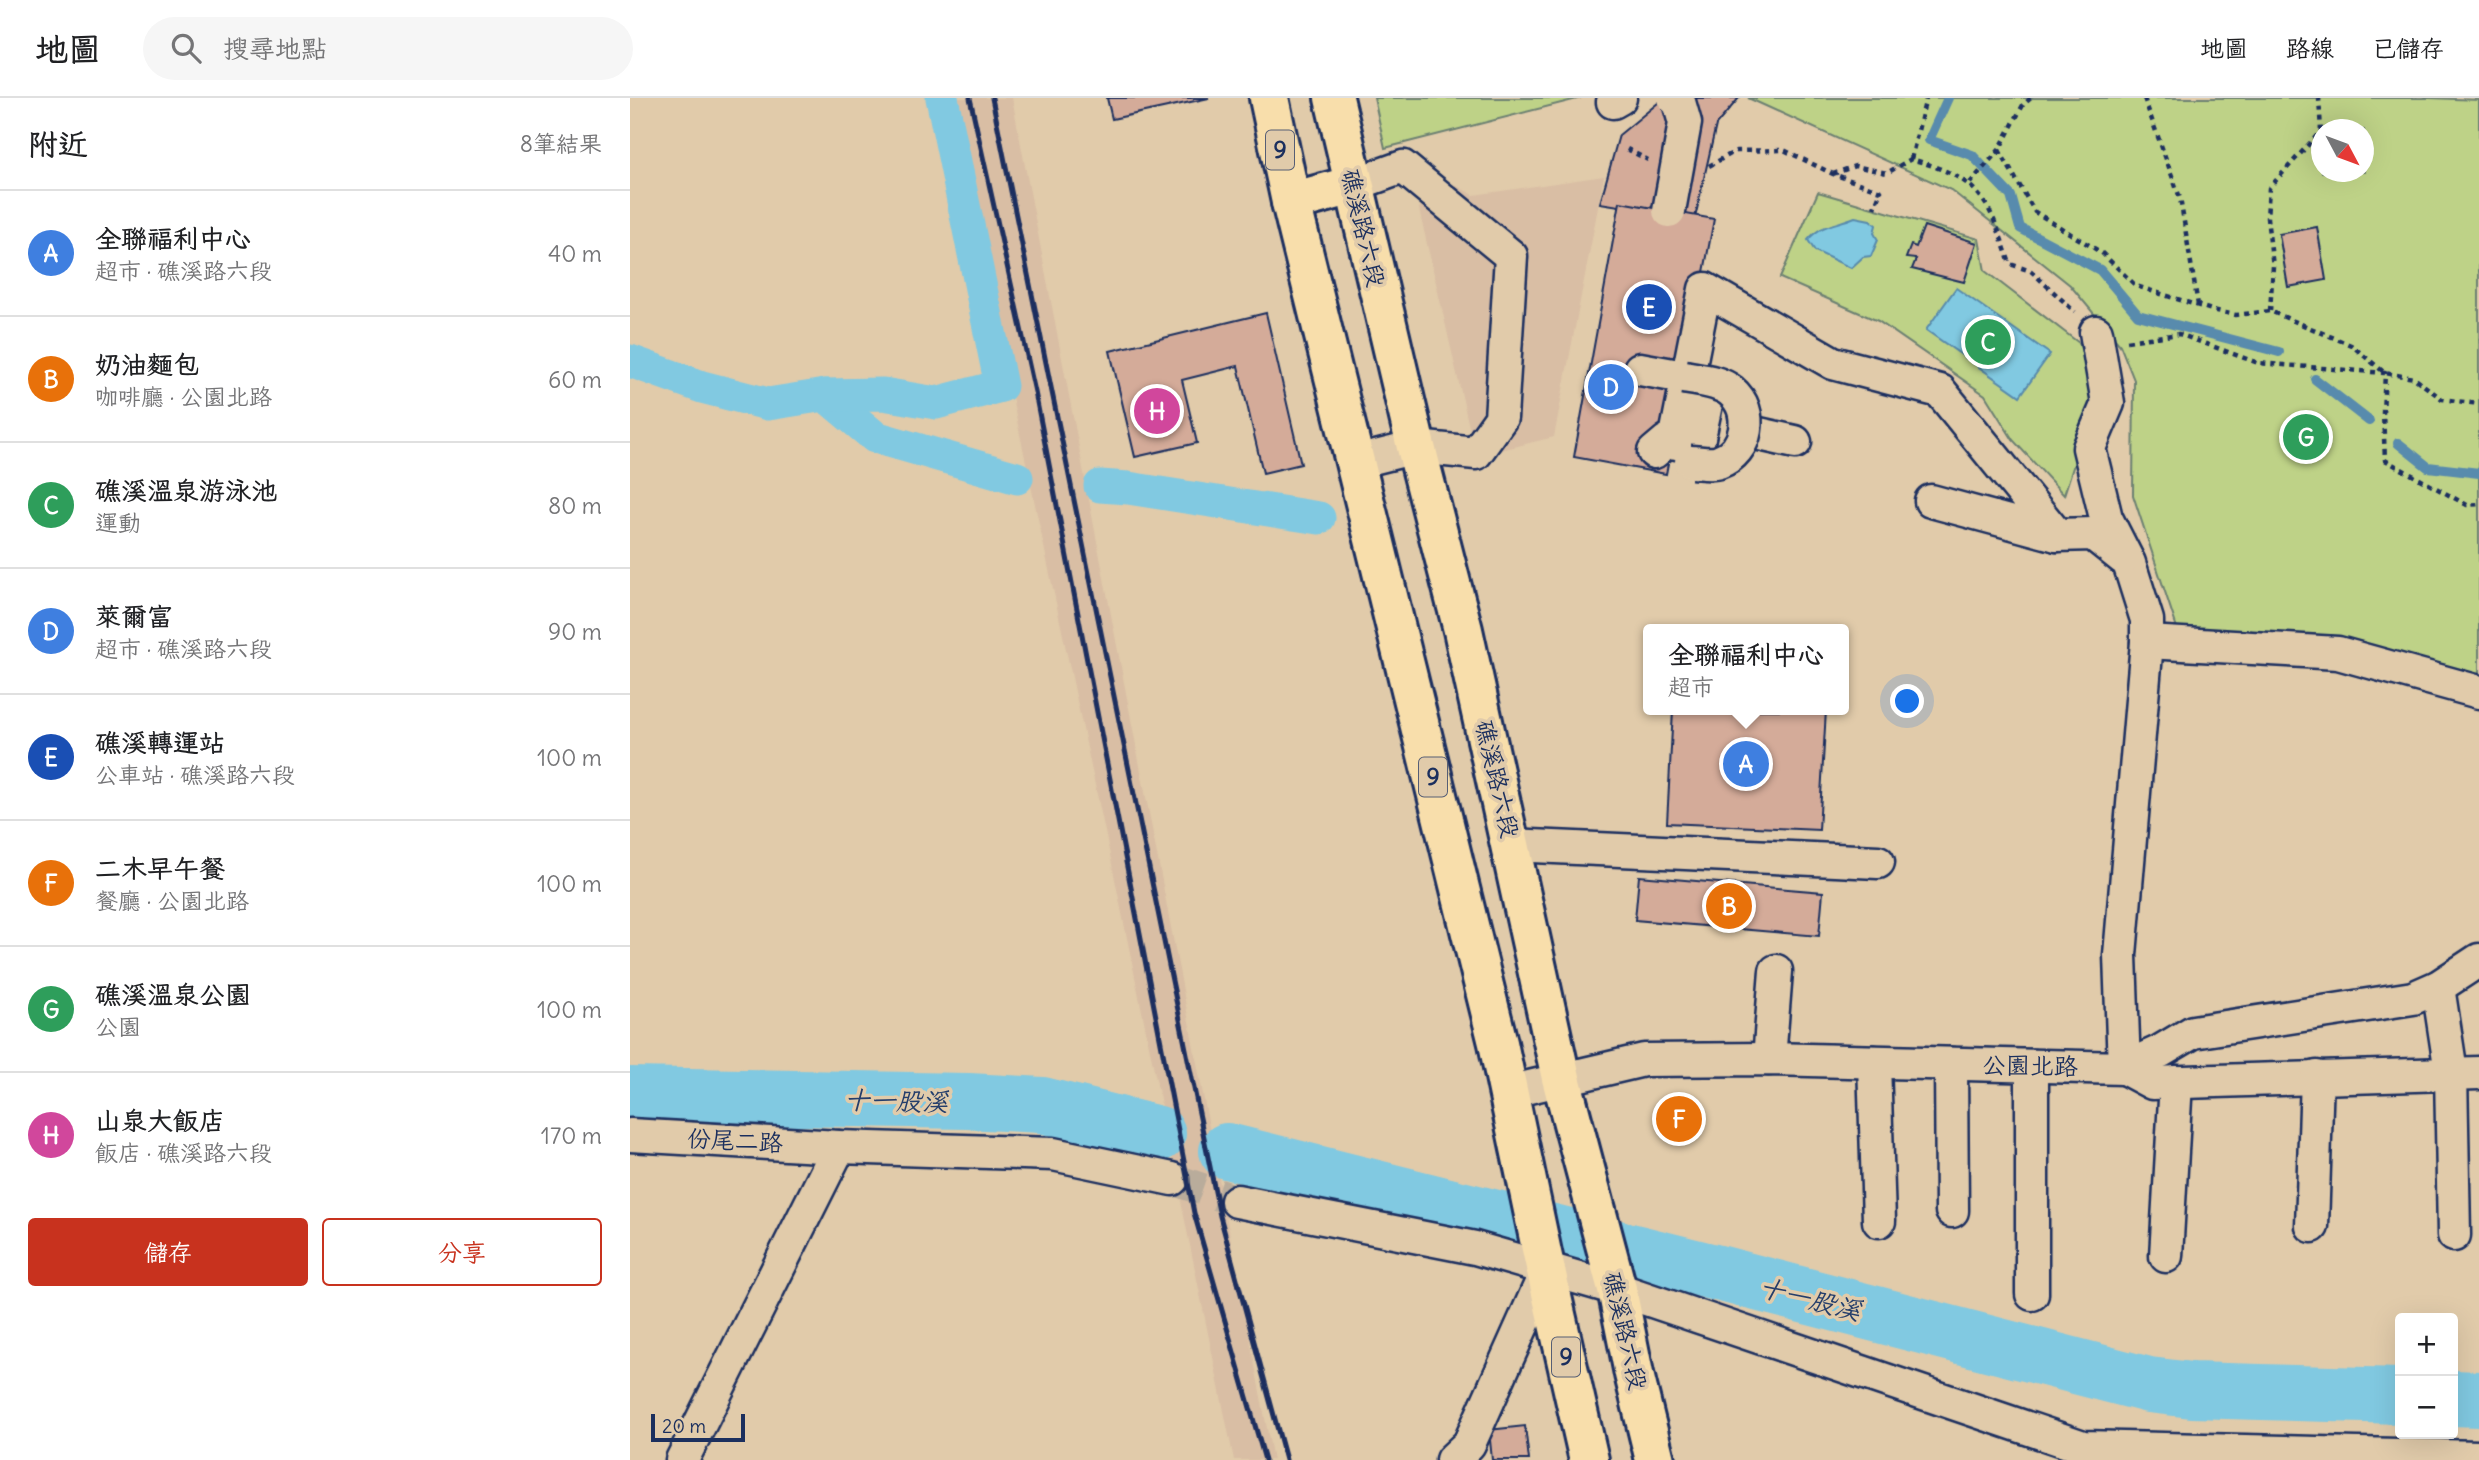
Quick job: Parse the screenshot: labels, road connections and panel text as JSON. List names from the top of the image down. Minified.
{"streets":{"main road":["9","礁溪路六段"],"street":["公園北路","份尾二路"]},"crossings":[["9","公園北路"],["礁溪路六段","公園北路"]],"water":["十一股溪"],"scale_bar":"20 m","north":"bottom right","page":{"header":"地圖","search":"搜尋地點","nav":["地圖","路線","已儲存"],"heading":["附近","8筆結果"],"list":[{"mark":"A","name":"全聯福利中心","note":"超市 · 礁溪路六段","value":"40 m"},{"mark":"B","name":"奶油麵包","note":"咖啡廳 · 公園北路","value":"60 m"},{"mark":"C","name":"礁溪溫泉游泳池","note":"運動","value":"80 m"},{"mark":"D","name":"萊爾富","note":"超市 · 礁溪路六段","value":"90 m"},{"mark":"E","name":"礁溪轉運站","note":"公車站 · 礁溪路六段","value":"100 m"},{"mark":"F","name":"二木早午餐","note":"餐廳 · 公園北路","value":"100 m"},{"mark":"G","name":"礁溪溫泉公園","note":"公園","value":"100 m"},{"mark":"H","name":"山泉大飯店","note":"飯店 · 礁溪路六段","value":"170 m"}],"pins":["E","C","D","H","G","A","B","F"],"popup":["全聯福利中心","超市"],"buttons":["儲存","分享"],"map_buttons":["+","−"],"scale":"20 m"}}
